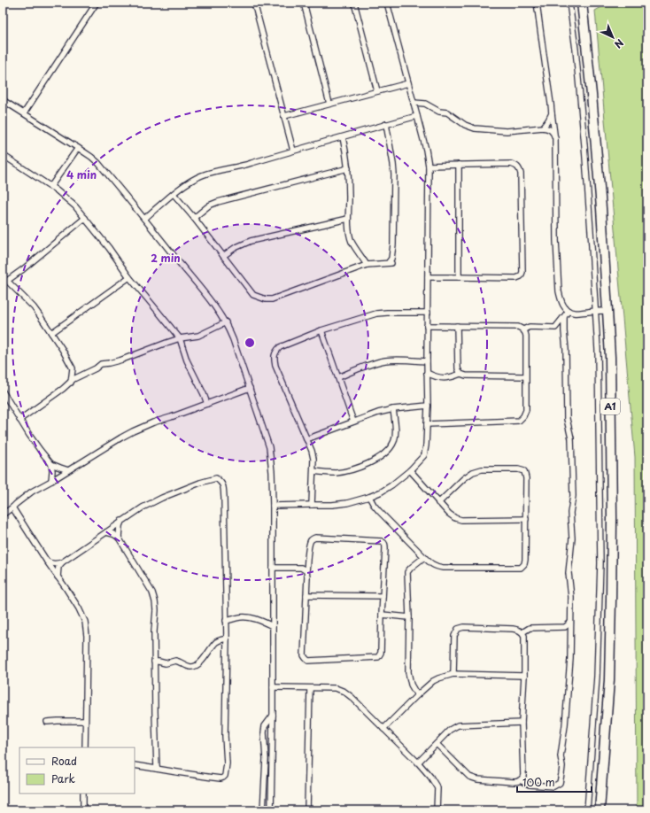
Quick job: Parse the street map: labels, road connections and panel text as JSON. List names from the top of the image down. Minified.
{"streets":{"highway":["A1"]},"legend":["Road","Park"],"scale_bar":"100 m","north":"bottom right","rings":["4 min","2 min"]}
